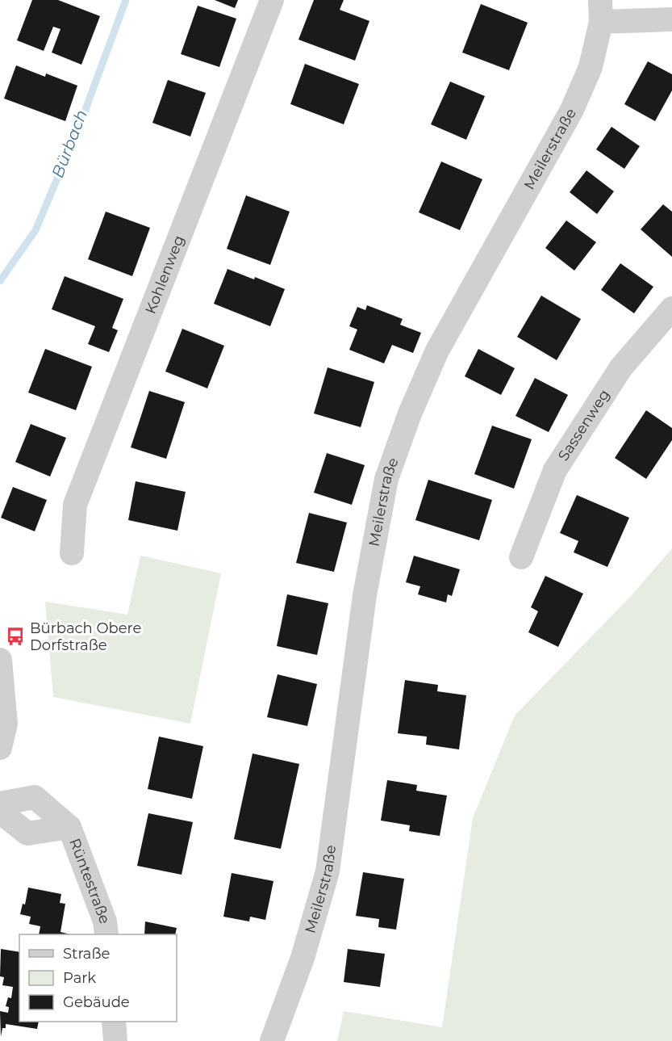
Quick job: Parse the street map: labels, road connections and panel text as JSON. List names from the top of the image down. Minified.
{"streets":{"street":["Meilerstraße","Kohlenweg","Sassenweg","Rüntestraße"]},"water":["Bürbach"],"places":{"bus stop":["Bürbach Obere Dorfstraße"]},"legend":["Straße","Park","Gebäude"]}
